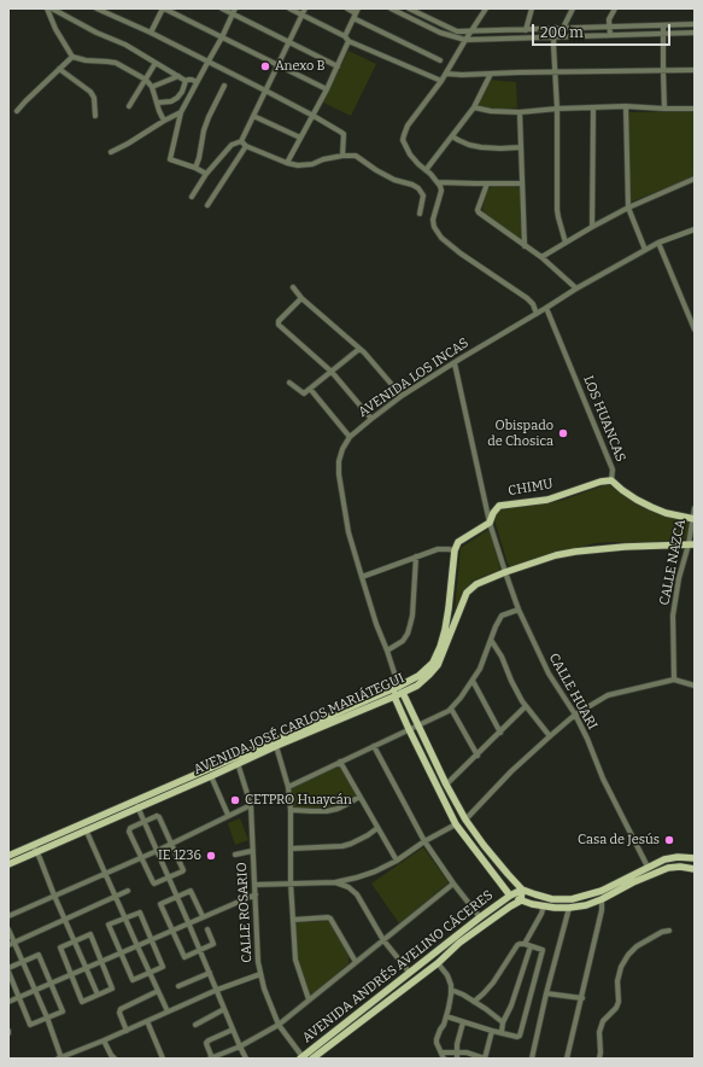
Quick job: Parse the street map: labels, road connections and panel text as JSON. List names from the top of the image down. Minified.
{"streets":{"main road":["AVENIDA LOS INCAS","LOS HUANCAS","CHIMU","AVENIDA JOSÉ CARLOS MARIÁTEGUI","AVENIDA ANDRÉS AVELINO CÁCERES"],"street":["CALLE NAZCA","CALLE HUARI","CALLE ROSARIO"]},"crossings":[["AVENIDA LOS INCAS","LOS HUANCAS"],["AVENIDA LOS INCAS","CALLE HUARI"],["AVENIDA LOS INCAS","AVENIDA JOSÉ CARLOS MARIÁTEGUI"],["AVENIDA LOS INCAS","AVENIDA ANDRÉS AVELINO CÁCERES"],["LOS HUANCAS","CHIMU"],["LOS HUANCAS","CALLE NAZCA"],["CHIMU","CALLE HUARI"],["CALLE NAZCA","AVENIDA JOSÉ CARLOS MARIÁTEGUI"],["CALLE HUARI","AVENIDA JOSÉ CARLOS MARIÁTEGUI"],["AVENIDA JOSÉ CARLOS MARIÁTEGUI","CALLE ROSARIO"],["CALLE ROSARIO","AVENIDA ANDRÉS AVELINO CÁCERES"]],"places":["Anexo B","Obispado de Chosica","CETPRO Huaycán","Casa de Jesús","IE 1236"],"scale_bar":"200 m"}
